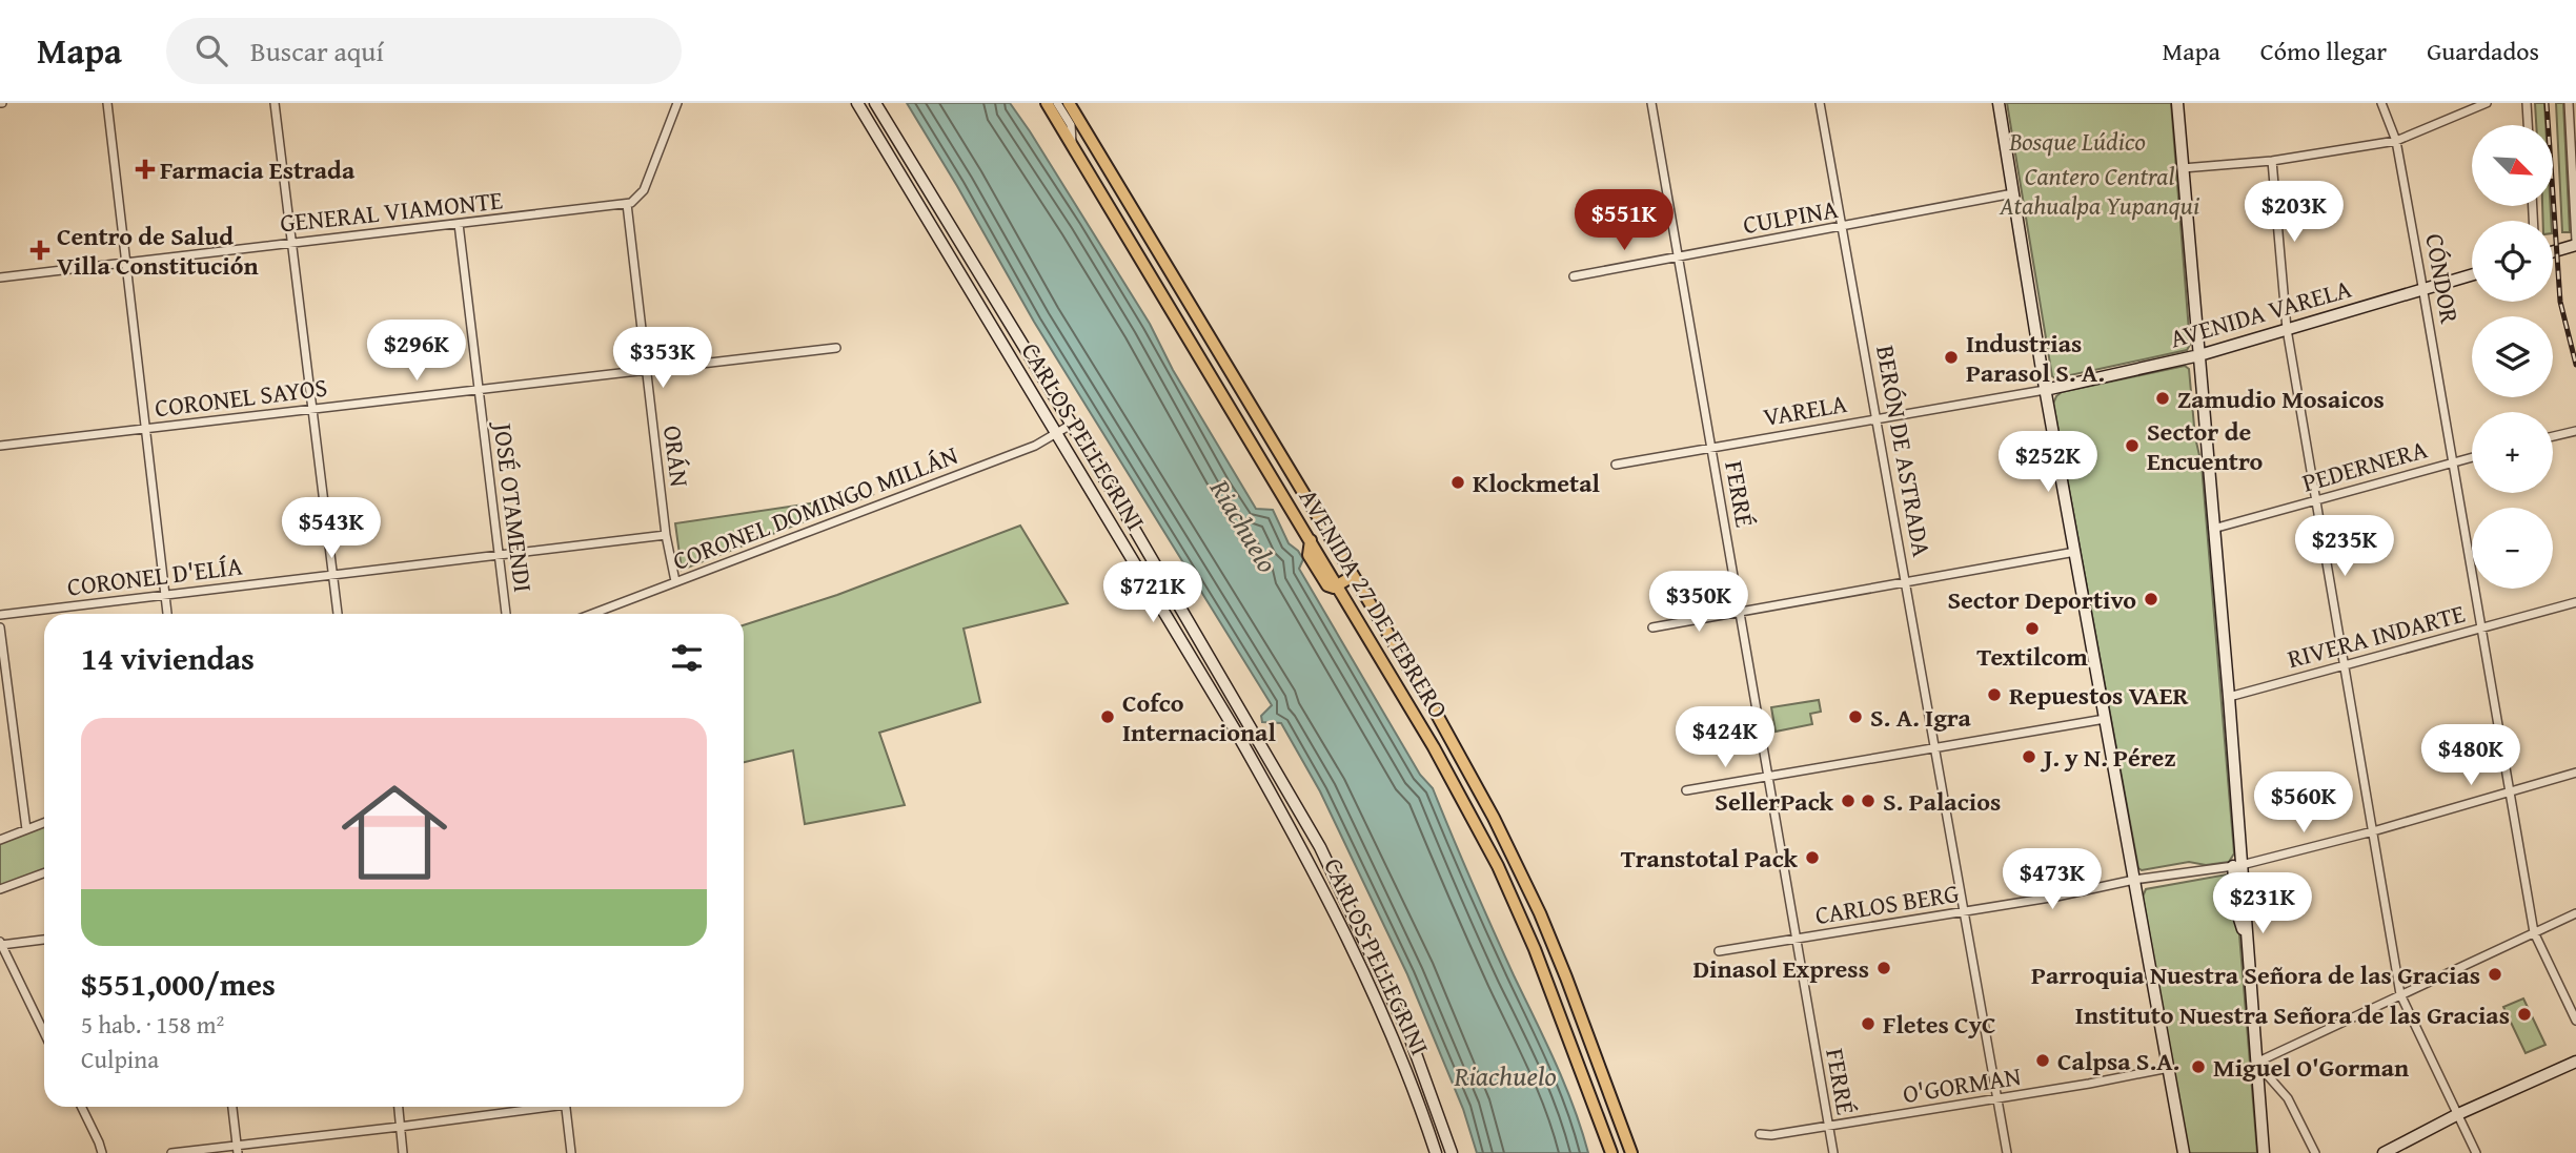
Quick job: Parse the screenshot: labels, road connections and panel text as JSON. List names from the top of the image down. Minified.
{"streets":{"main road":["AVENIDA VARELA","CARLOS PELLEGRINI","AVENIDA 27 DE FEBRERO"],"street":["GENERAL VIAMONTE","CULPINA","CÓNDOR","CORONEL SAYOS","VARELA","BERÓN DE ASTRADA","ORÁN","PEDERNERA","FERRÉ","JOSÉ OTAMENDI","CORONEL DOMINGO MILLÁN","CORONEL D'ELÍA","RIVERA INDARTE","CARLOS BERG","O'GORMAN"]},"crossings":[["GENERAL VIAMONTE","ORÁN"],["GENERAL VIAMONTE","JOSÉ OTAMENDI"],["CULPINA","BERÓN DE ASTRADA"],["CULPINA","FERRÉ"],["CÓNDOR","AVENIDA VARELA"],["CÓNDOR","PEDERNERA"],["CÓNDOR","RIVERA INDARTE"],["CÓNDOR","CARLOS BERG"],["AVENIDA VARELA","VARELA"],["CORONEL SAYOS","ORÁN"],["CORONEL SAYOS","JOSÉ OTAMENDI"],["VARELA","BERÓN DE ASTRADA"],["VARELA","FERRÉ"],["CARLOS PELLEGRINI","CORONEL DOMINGO MILLÁN"],["BERÓN DE ASTRADA","CARLOS BERG"],["BERÓN DE ASTRADA","O'GORMAN"],["ORÁN","CORONEL DOMINGO MILLÁN"],["ORÁN","CORONEL D'ELÍA"],["FERRÉ","CARLOS BERG"],["FERRÉ","O'GORMAN"],["JOSÉ OTAMENDI","CORONEL D'ELÍA"]],"water":["Riachuelo"],"parks":["Bosque Lúdico","Cantero Central Atahualpa Yupanqui"],"places":{"health":["Farmacia Estrada","Centro de Salud Villa Constitución"],"other":["Industrias Parasol S. A.","Zamudio Mosaicos","Sector de Encuentro","Klockmetal","Sector Deportivo","Textilcom","Repuestos VAER","Cofco Internacional","S. A. Igra","J. y N. Pérez","SellerPack","S. Palacios","Transtotal Pack","Dinasol Express","Parroquia Nuestra Señora de las Gracias","Instituto Nuestra Señora de las Gracias","Fletes CyC","Calpsa S.A.","Miguel O'Gorman"]},"north":"bottom right","page":{"header":"Mapa","search":"Buscar aquí","nav":["Mapa","Cómo llegar","Guardados"],"map_buttons":["+","−"],"price":["$203K","$551K","$296K","$353K","$252K","$543K","$235K","$721K","$350K","$424K","$480K","$560K","$473K","$231K"],"heading":"14 viviendas","list":[{"name":"$551,000/mes","note":"5 hab. · 158 m² · Culpina"}]}}
